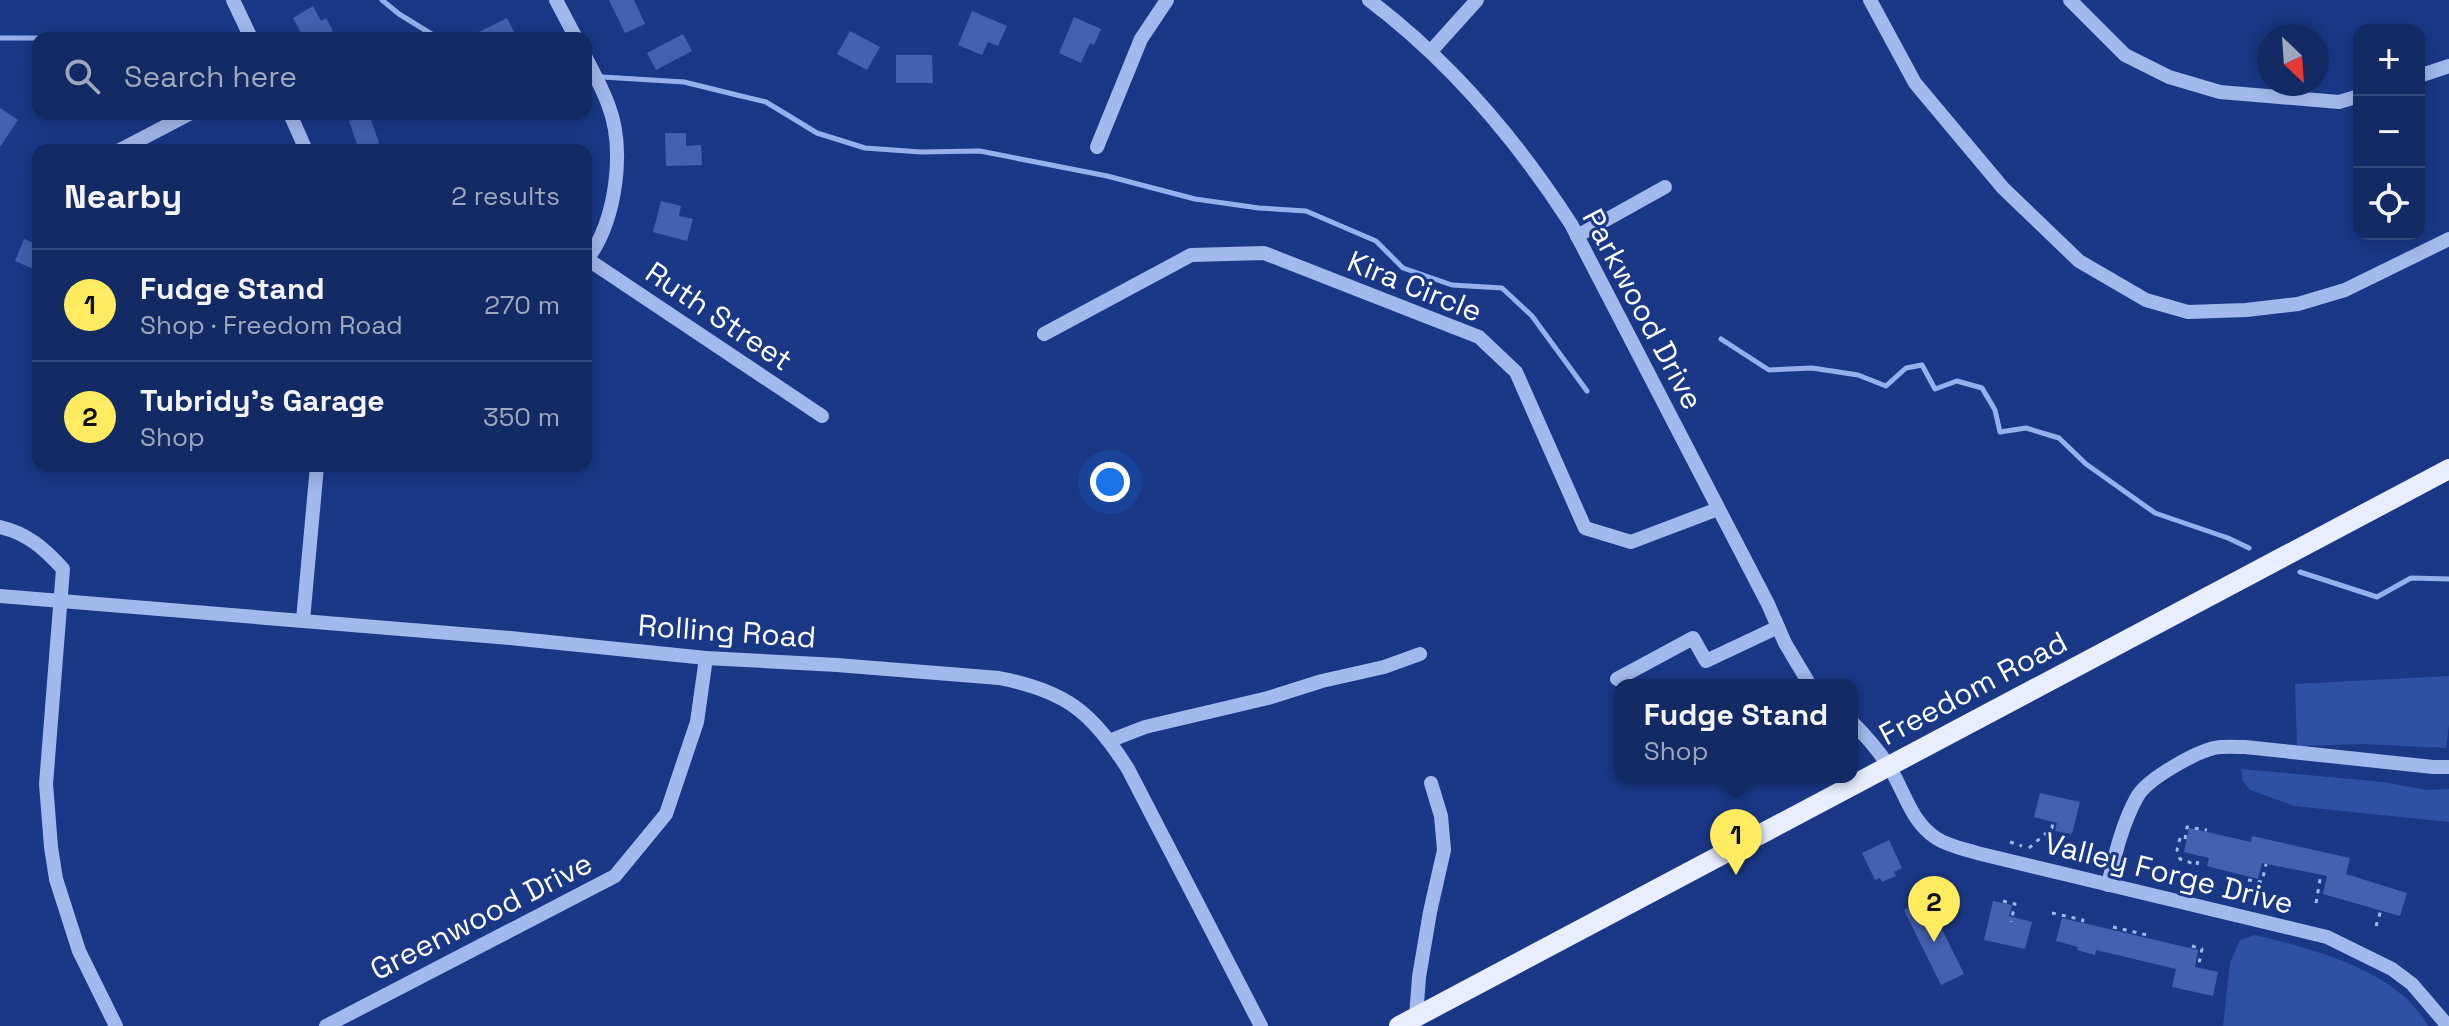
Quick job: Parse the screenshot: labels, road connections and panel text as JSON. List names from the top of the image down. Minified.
{"streets":{"main road":["Freedom Road"],"street":["Kira Circle","Parkwood Drive","Ruth Street","Rolling Road","Valley Forge Drive","Greenwood Drive"]},"crossings":[["Kira Circle","Parkwood Drive"],["Rolling Road","Greenwood Drive"],["Freedom Road","Valley Forge Drive"]],"north":"bottom right","page":{"map_buttons":["+","−"],"search":"Search here","heading":["Nearby","2 results"],"list":[{"mark":"1","name":"Fudge Stand","note":"Shop · Freedom Road","value":"270 m"},{"mark":"2","name":"Tubridy's Garage","note":"Shop","value":"350 m"}],"popup":["Fudge Stand","Shop"],"pins":["1","2"]}}
